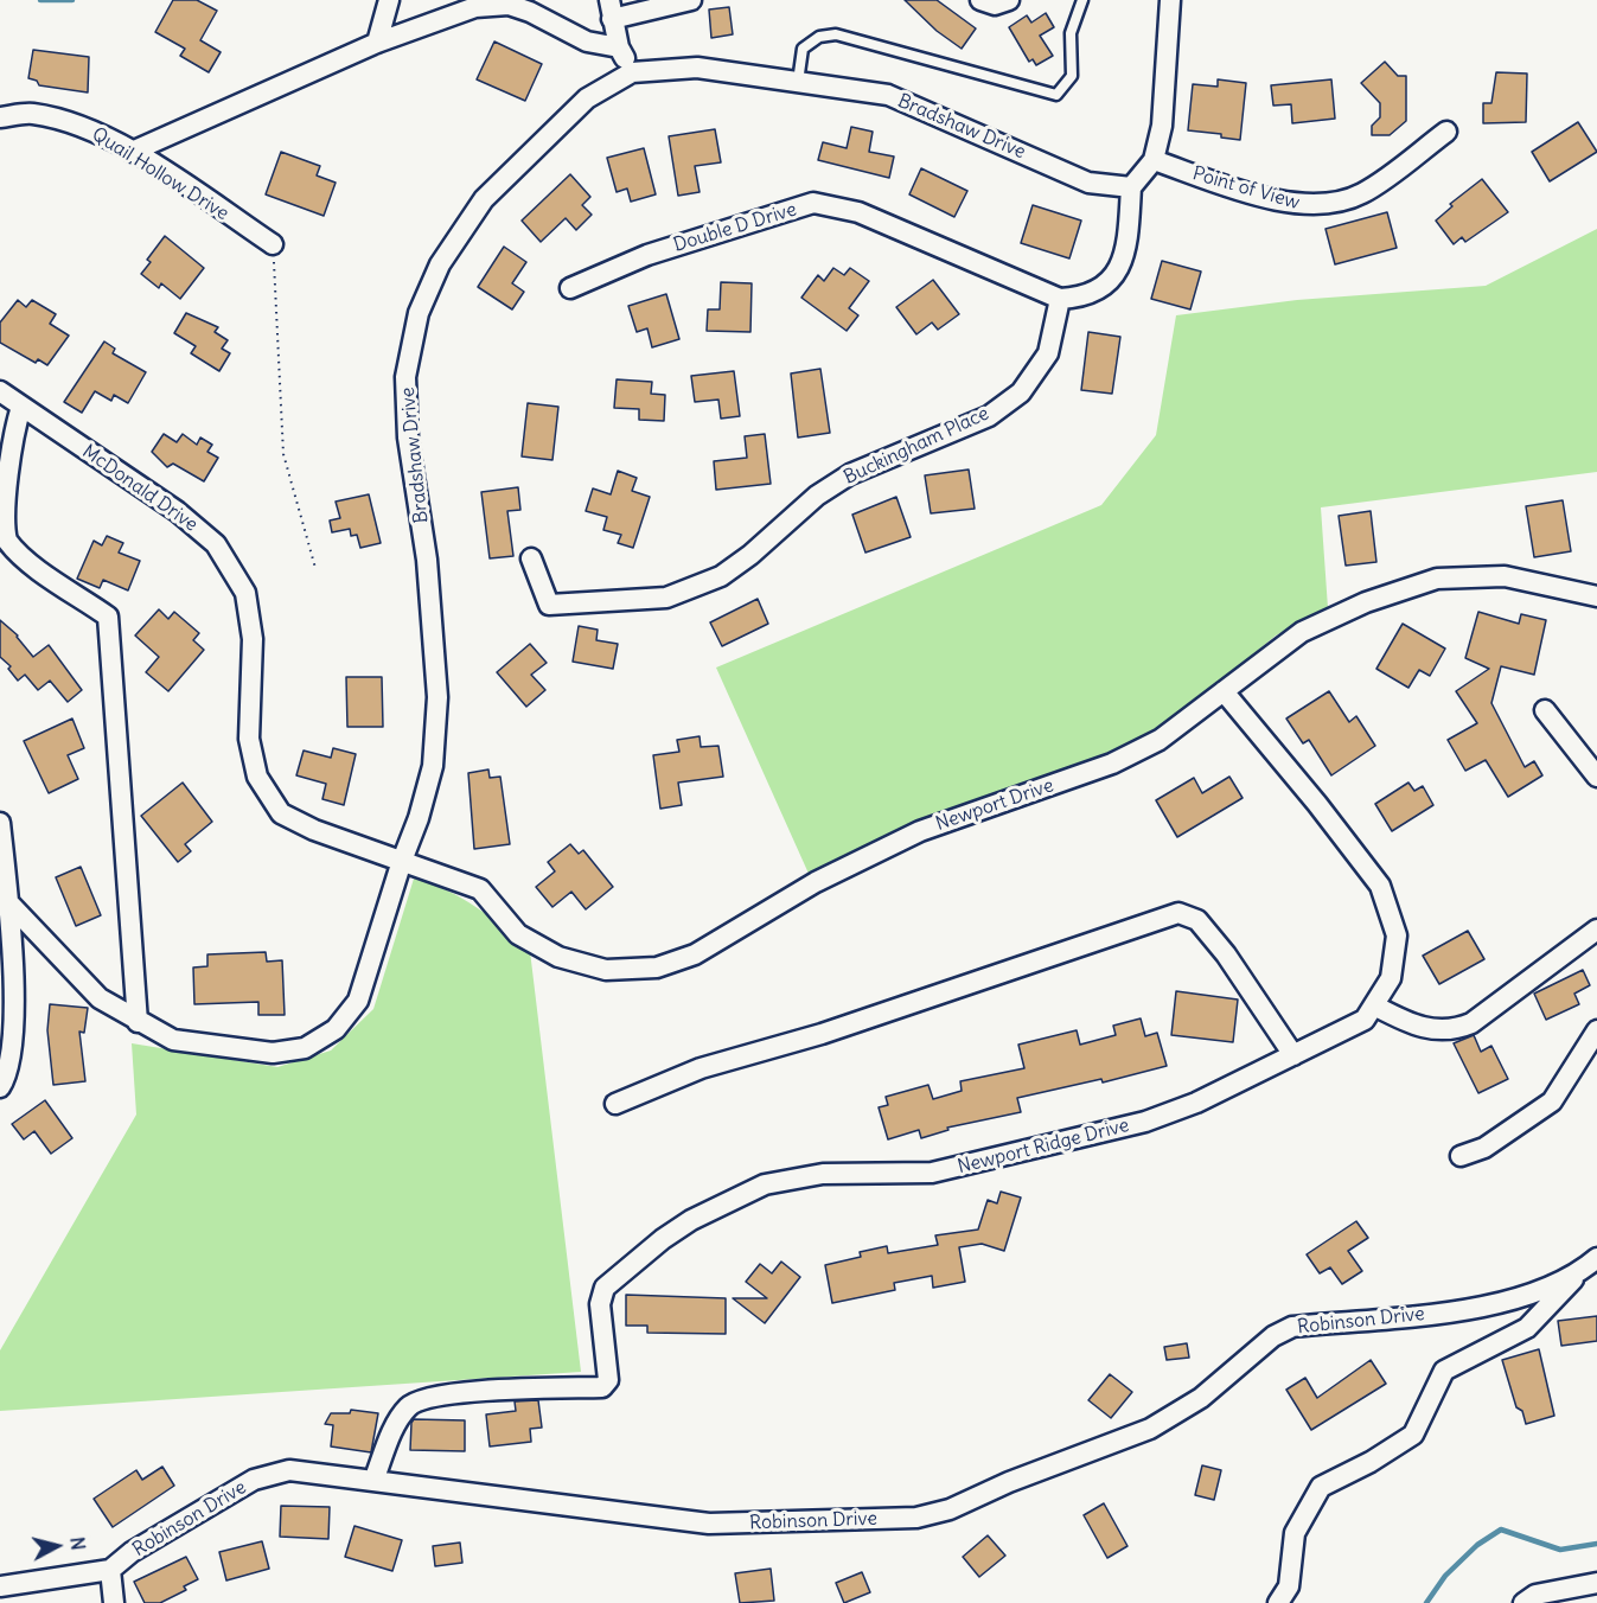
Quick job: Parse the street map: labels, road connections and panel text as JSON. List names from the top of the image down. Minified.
{"streets":{"street":["Bradshaw Drive","Quail Hollow Drive","Point of View","Double D Drive","Buckingham Place","McDonald Drive","Newport Drive","Newport Ridge Drive","Robinson Drive"]},"crossings":[["Bradshaw Drive","McDonald Drive"],["Bradshaw Drive","Newport Drive"],["Double D Drive","Buckingham Place"],["McDonald Drive","Newport Drive"],["Newport Drive","Newport Ridge Drive"],["Newport Ridge Drive","Robinson Drive"]],"north":"right"}
